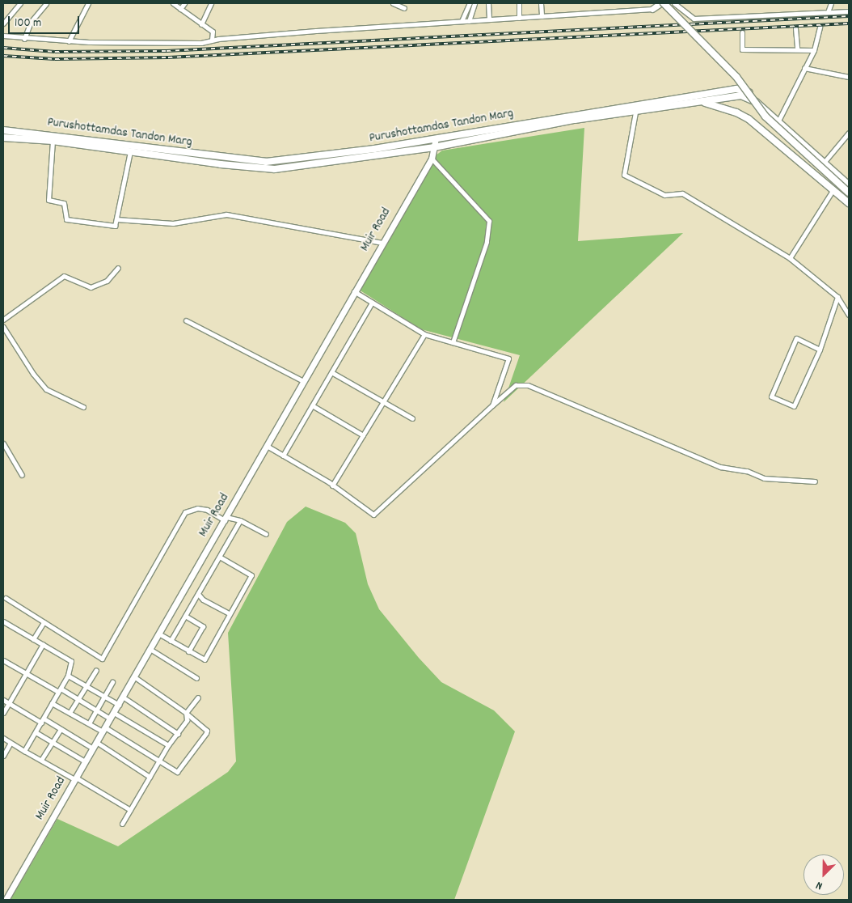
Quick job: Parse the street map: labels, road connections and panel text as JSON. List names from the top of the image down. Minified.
{"streets":{"main road":["Purushottamdas Tandon Marg","Muir Road"]},"crossings":[["Purushottamdas Tandon Marg","Muir Road"]],"scale_bar":"100 m","north":"bottom left"}
